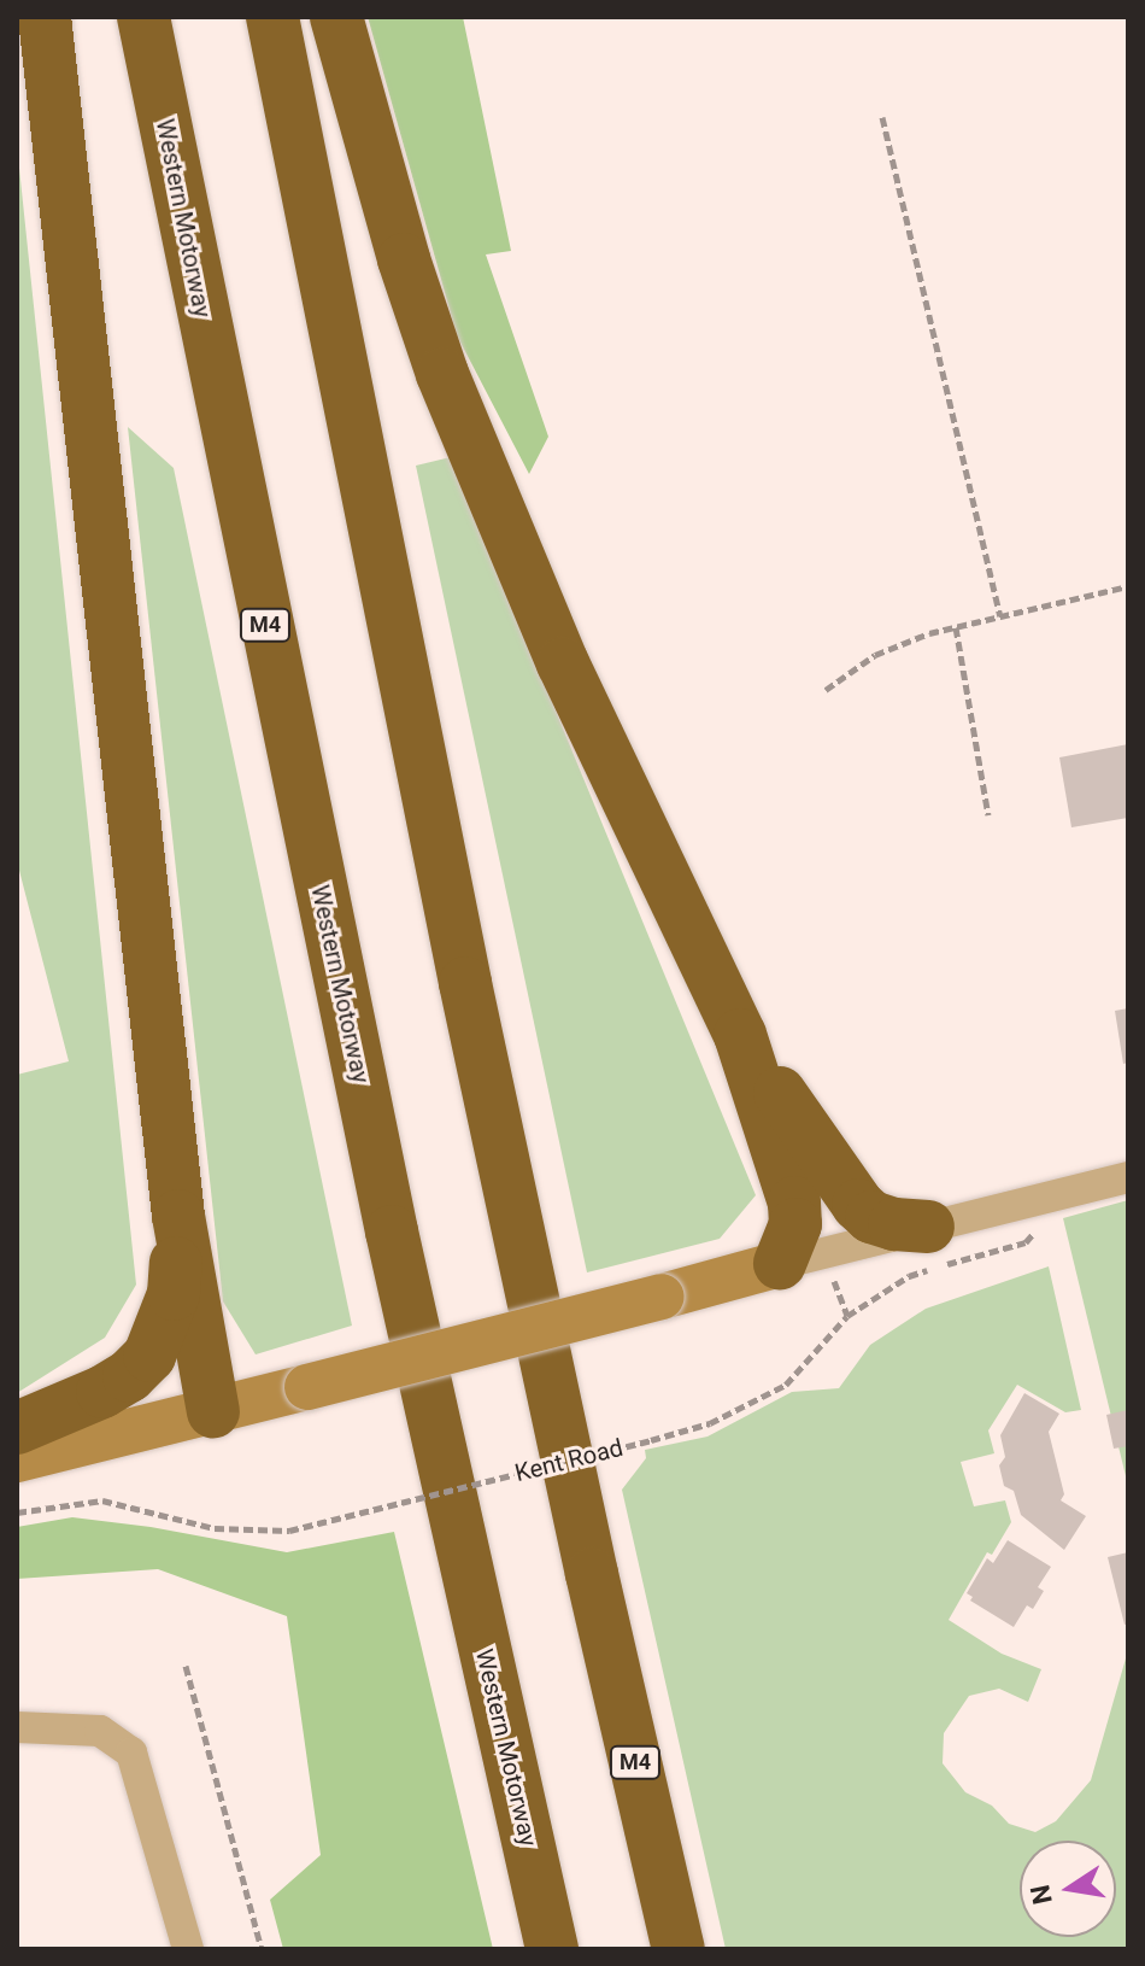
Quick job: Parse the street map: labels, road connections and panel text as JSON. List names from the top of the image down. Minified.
{"streets":{"highway":["Western Motorway","M4"],"path":["Kent Road"]},"north":"left"}
